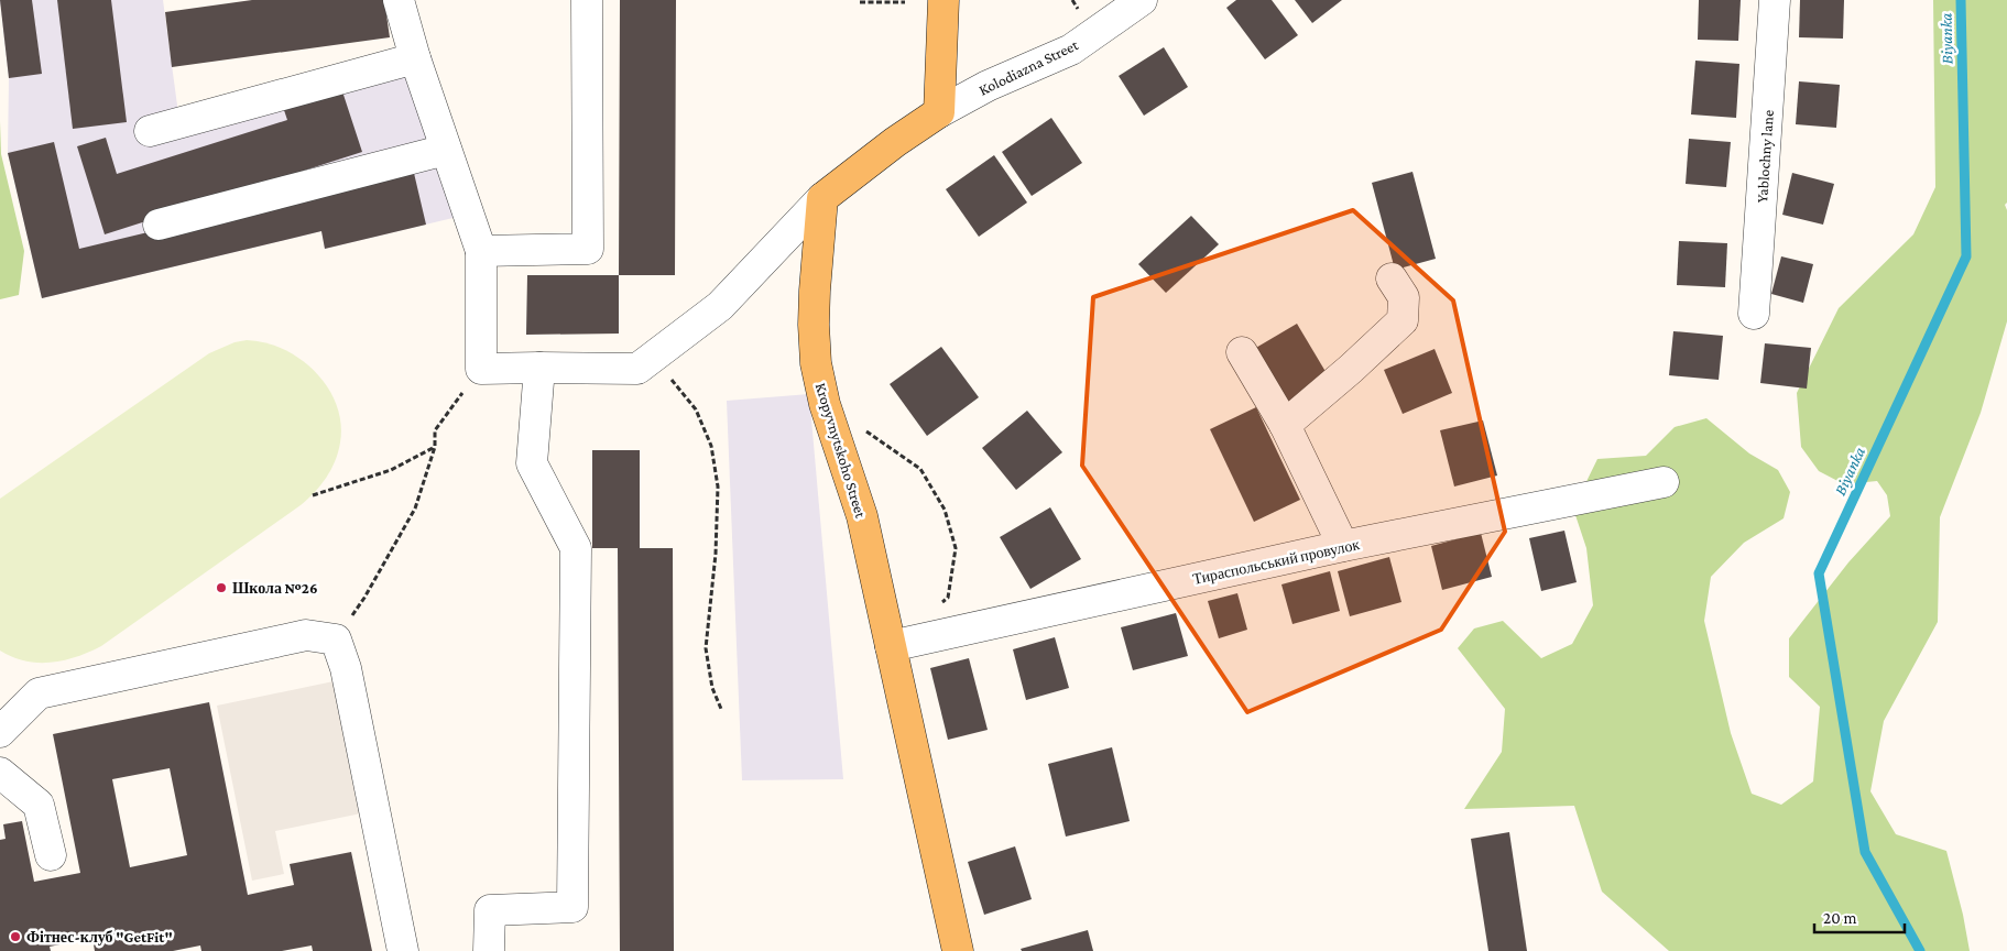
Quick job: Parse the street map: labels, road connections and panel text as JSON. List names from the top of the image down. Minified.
{"streets":{"main road":["Kropyvnytskoho Street"],"street":["Kolodiazna Street","Yablochny lane","Тираспольський провулок"]},"crossings":[["Kropyvnytskoho Street","Тираспольський провулок"]],"water":["Biyanka"],"places":["Школа №26","Фітнес-клуб \"GetFit\""],"scale_bar":"20 m"}
